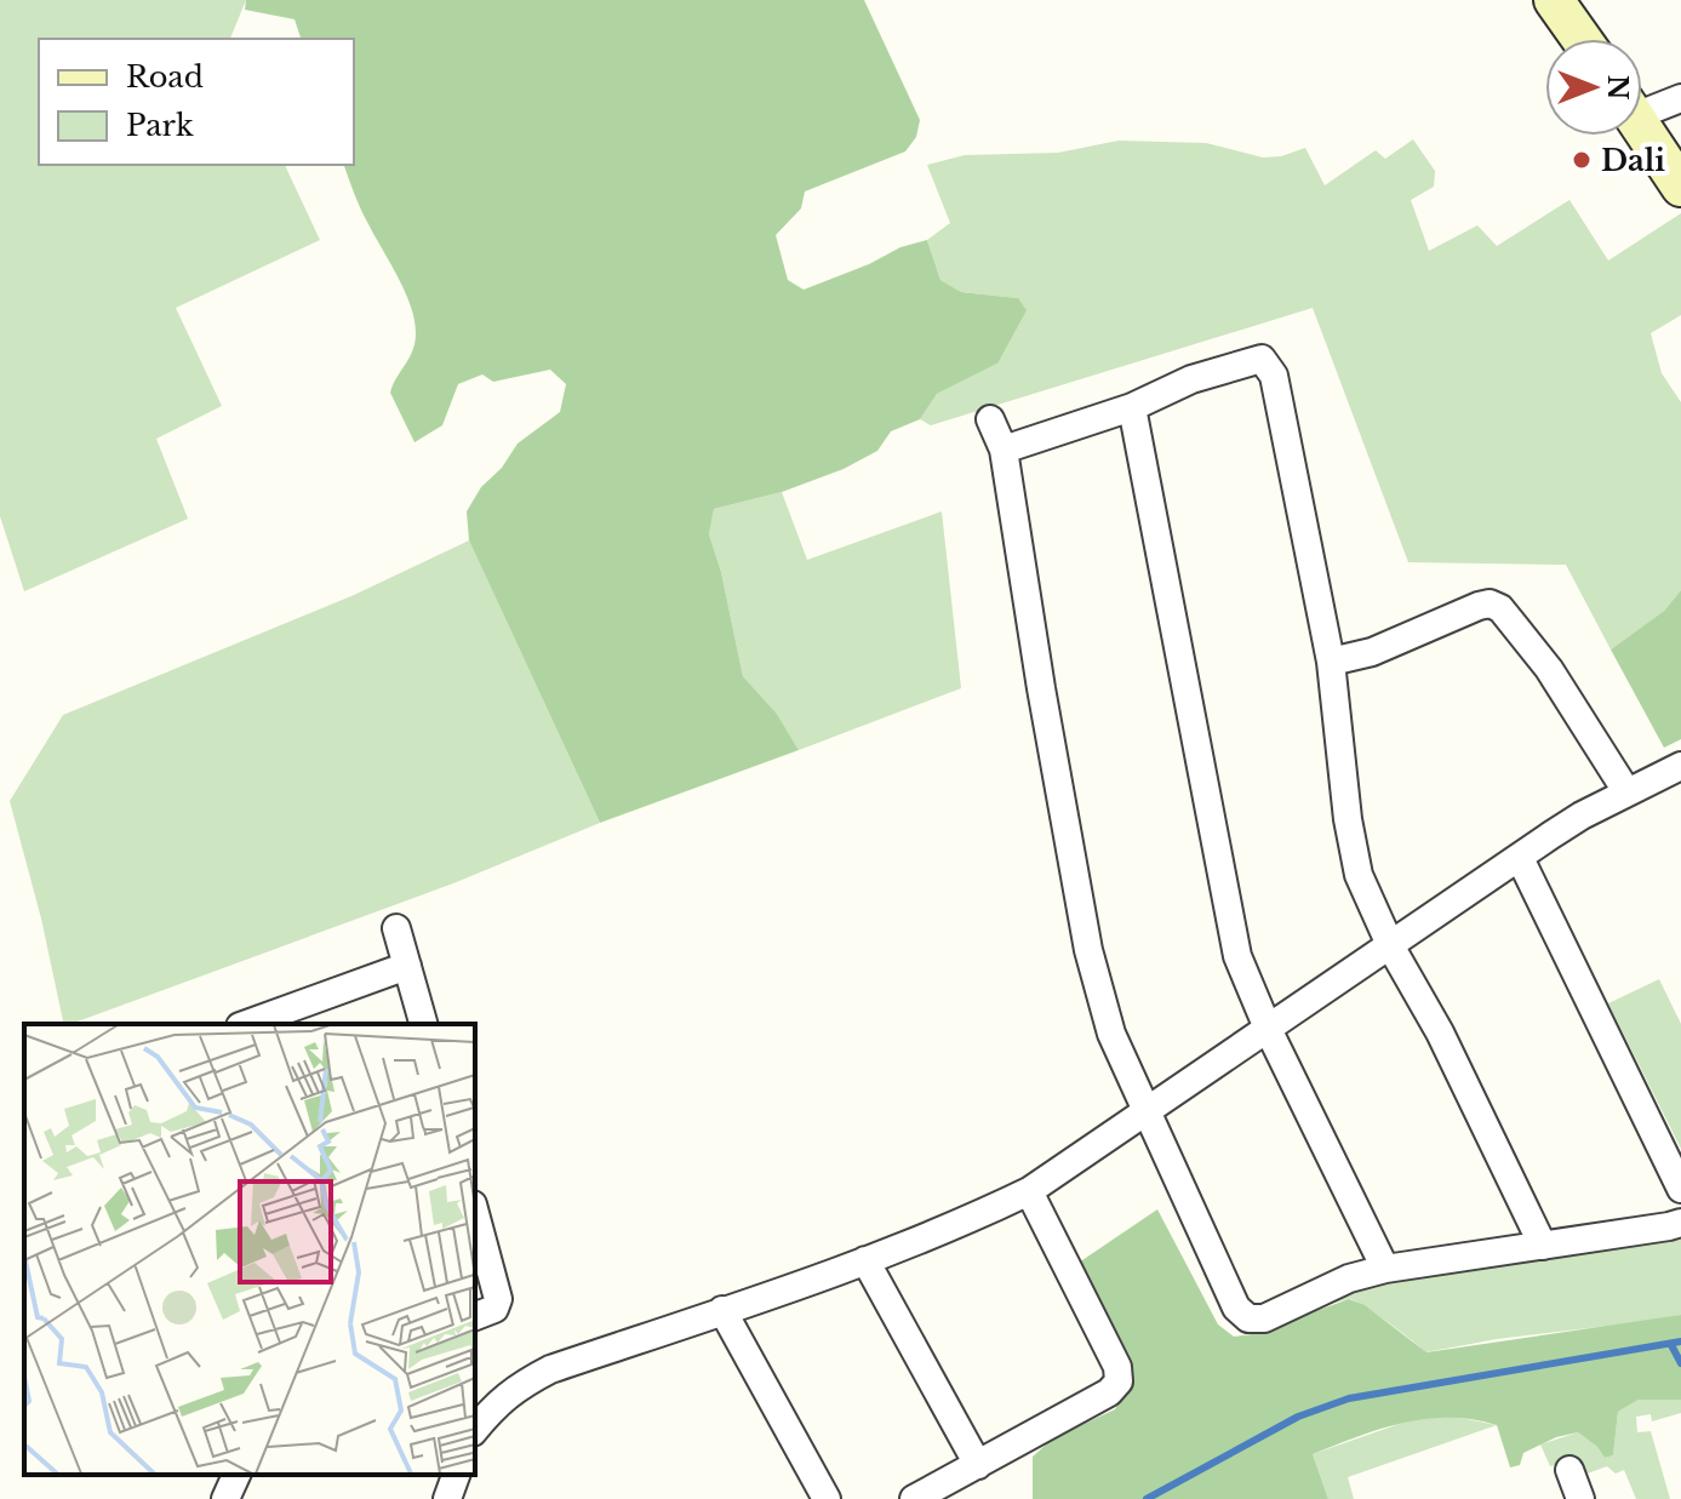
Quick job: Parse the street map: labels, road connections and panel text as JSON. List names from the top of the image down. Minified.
{"places":["Dali"],"legend":["Road","Park"],"north":"right"}
